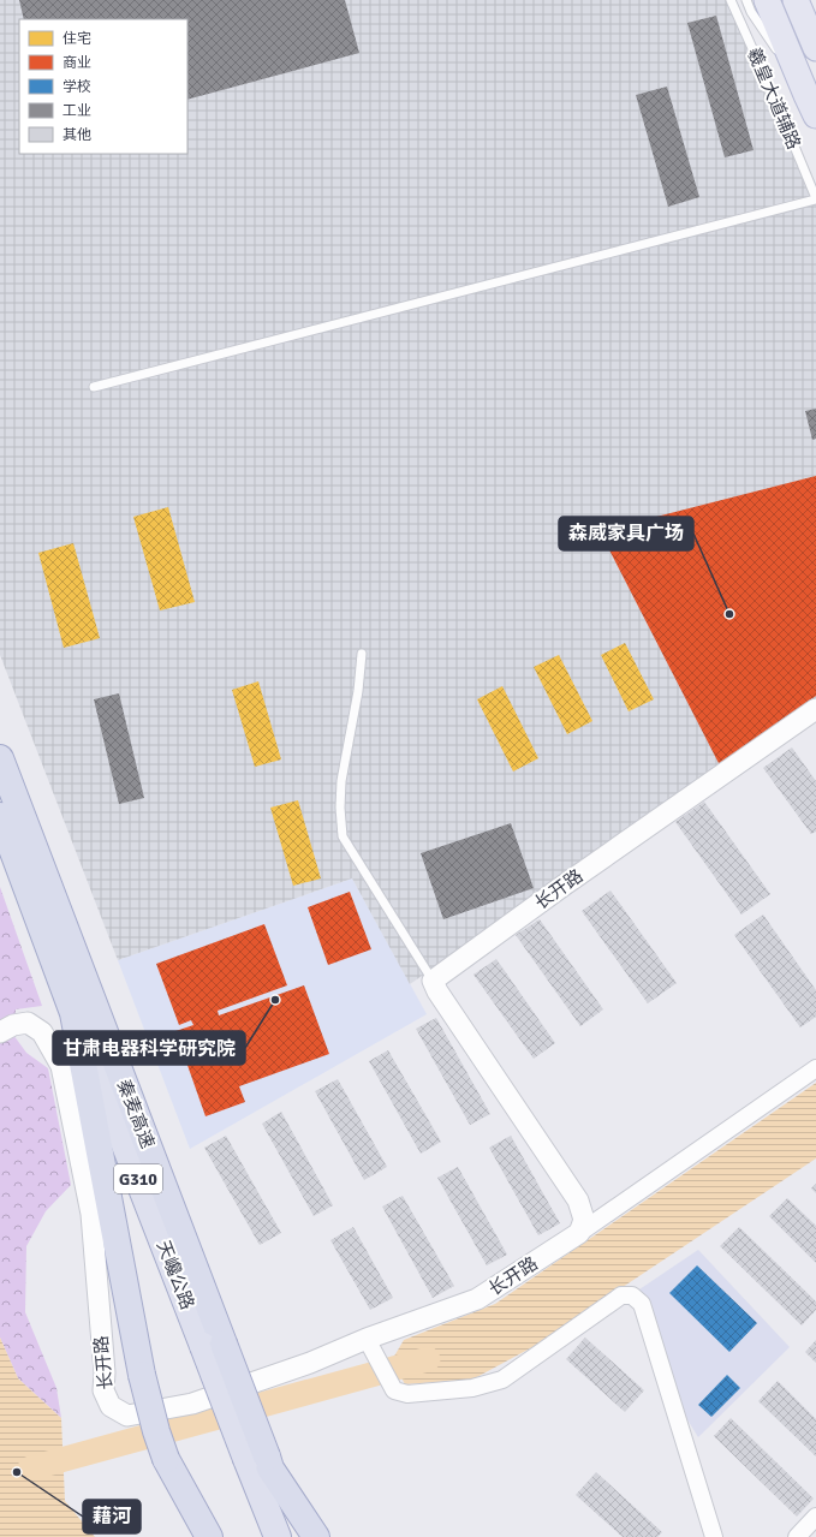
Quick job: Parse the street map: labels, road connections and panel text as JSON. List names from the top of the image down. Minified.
{"streets":{"highway":["秦麦高速","G310","天巉公路"],"street":["长开路"],"lane":["羲皇大道辅路"]},"crossings":[["秦麦高速","G310"],["G310","天巉公路"]],"places":["森威家具广场","甘肃电器科学研究院","藉河"],"legend":["住宅","商业","学校","工业","其他"]}
